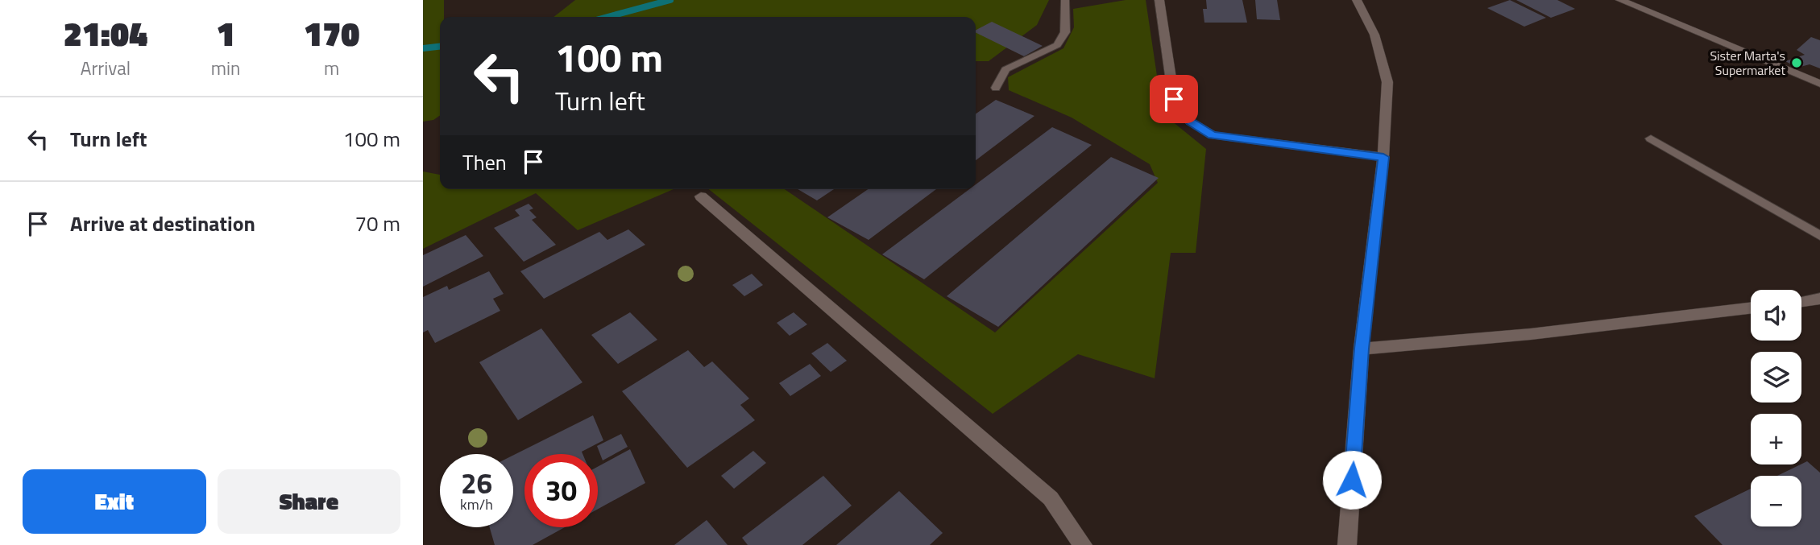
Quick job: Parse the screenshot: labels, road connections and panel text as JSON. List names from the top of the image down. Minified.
{"places":["Sister Marta's Supermarket"],"page":{"eta":["21:04","Arrival","1","min","170","m"],"turn":["100 m","Turn left"],"list":[{"name":"Turn left","value":"100 m"},{"name":"Arrive at destination","value":"70 m"}],"then":"Then","map_buttons":["+","−"],"speed":"26 km/h","limit":"30","buttons":["Exit","Share"]}}
